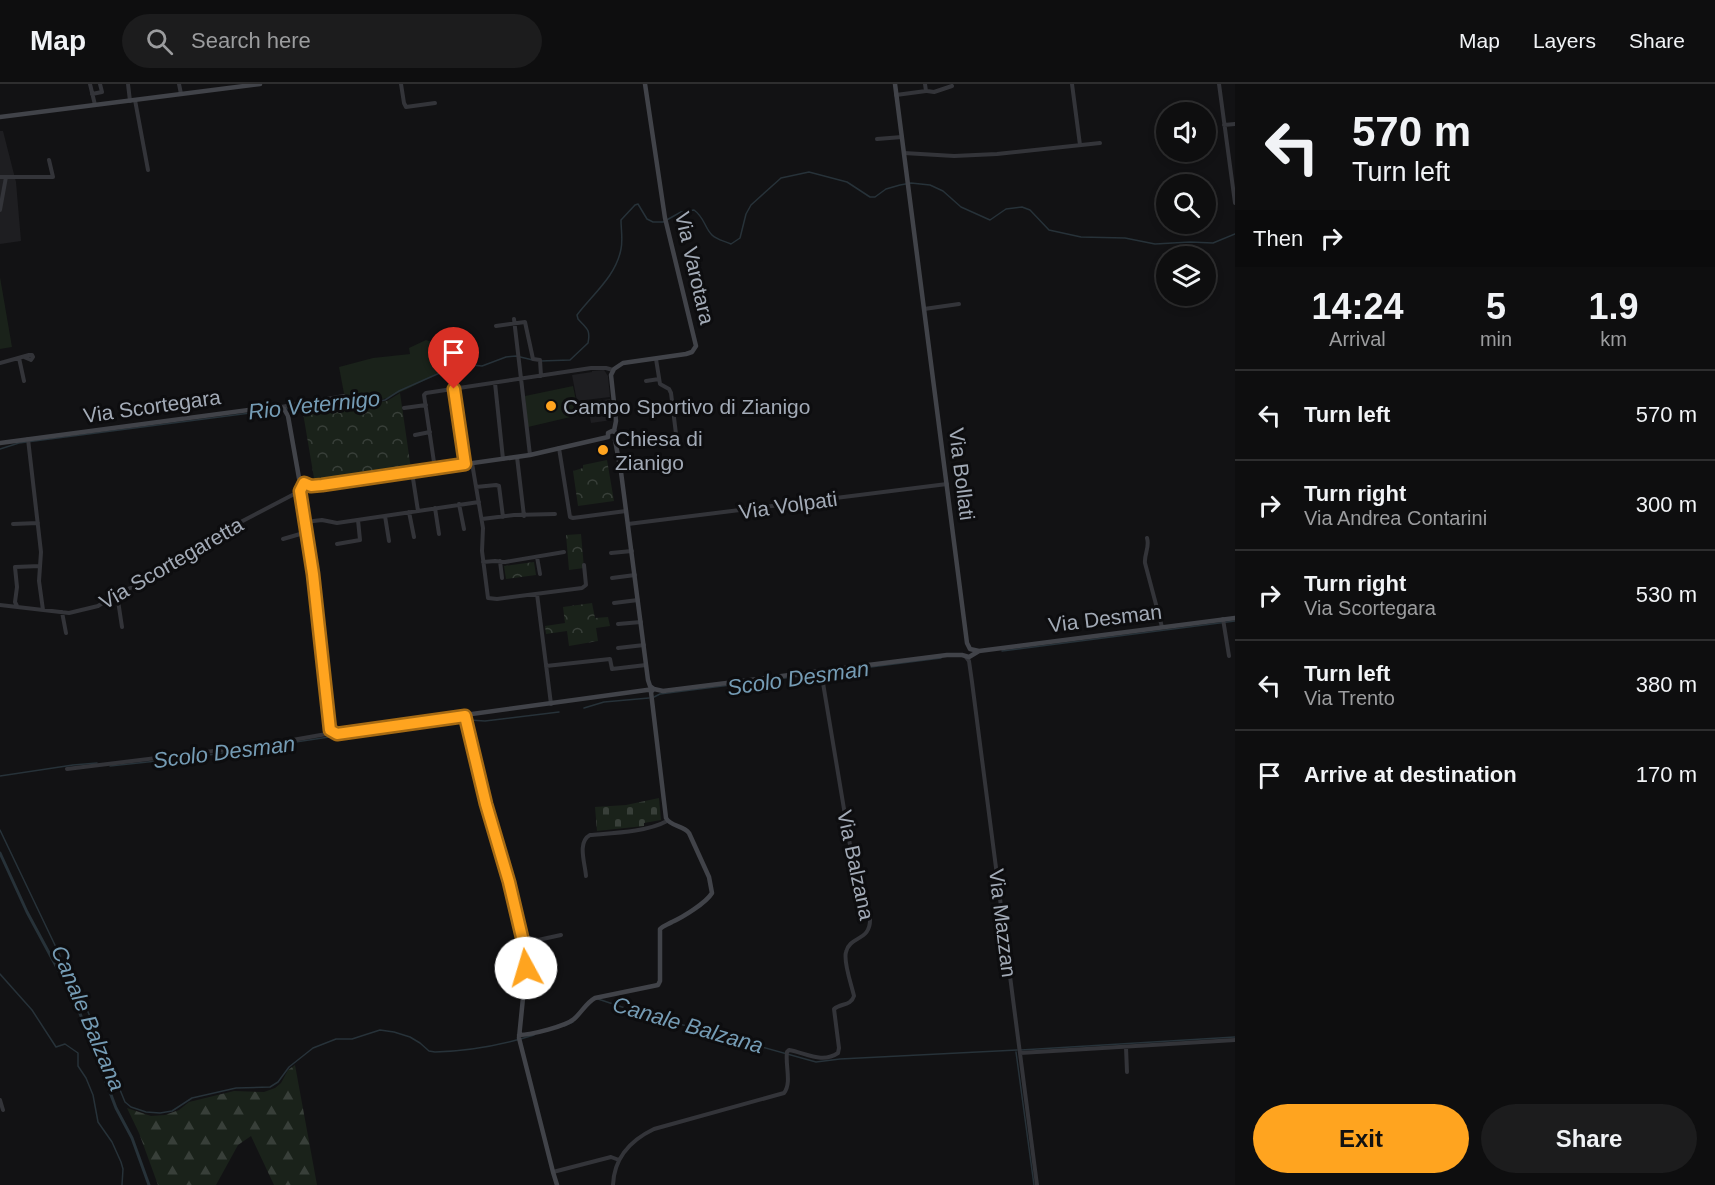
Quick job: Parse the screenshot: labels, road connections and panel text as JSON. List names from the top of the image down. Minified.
{"streets":{"street":["Via Varotara","Via Scortegara","Via Bollati","Via Volpati","Via Scortegaretta","Via Desman","Via Balzana","Via Mazzan"]},"crossings":[["Via Bollati","Via Volpati"],["Via Bollati","Via Desman"],["Via Bollati","Via Mazzan"],["Via Desman","Via Mazzan"]],"water":["Rio Veternigo","Scolo Desman","Canale Balzana"],"places":["Campo Sportivo di Zianigo","Chiesa di Zianigo"],"page":{"header":"Map","search":"Search here","nav":["Map","Layers","Share"],"turn":["570 m","Turn left"],"then":"Then","eta":["14:24","Arrival","5","min","1.9","km"],"list":[{"name":"Turn left","value":"570 m"},{"name":"Turn right","note":"Via Andrea Contarini","value":"300 m"},{"name":"Turn right","note":"Via Scortegara","value":"530 m"},{"name":"Turn left","note":"Via Trento","value":"380 m"},{"name":"Arrive at destination","value":"170 m"}],"buttons":["Exit","Share"]}}
